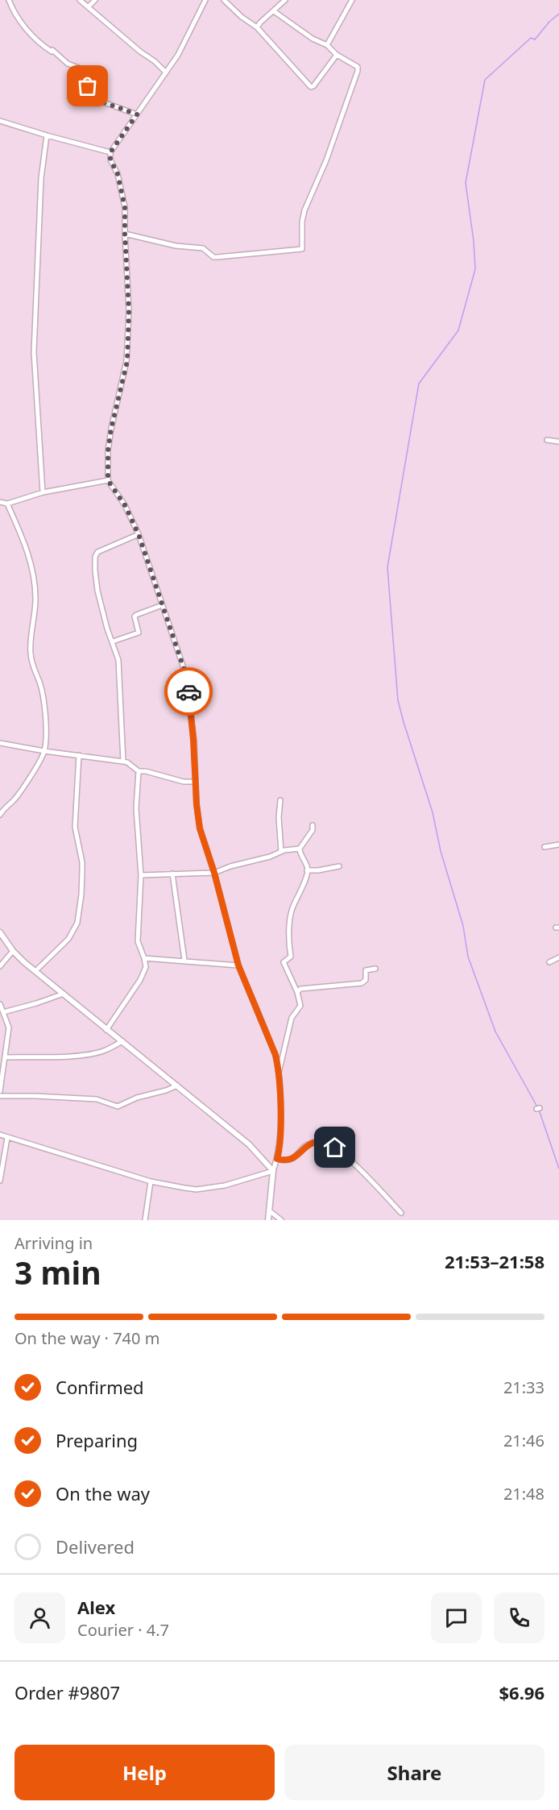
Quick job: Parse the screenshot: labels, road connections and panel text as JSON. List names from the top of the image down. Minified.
{"page":{"heading":["3 min","Arriving in","21:53–21:58"],"panel":["Alex","Courier · 4.7","Order #9807","$6.96"],"bar":"On the way · 740 m","list":[["Confirmed","21:33"],["Preparing","21:46"],["On the way","21:48"],"Delivered"],"buttons":["Help","Share"]}}
